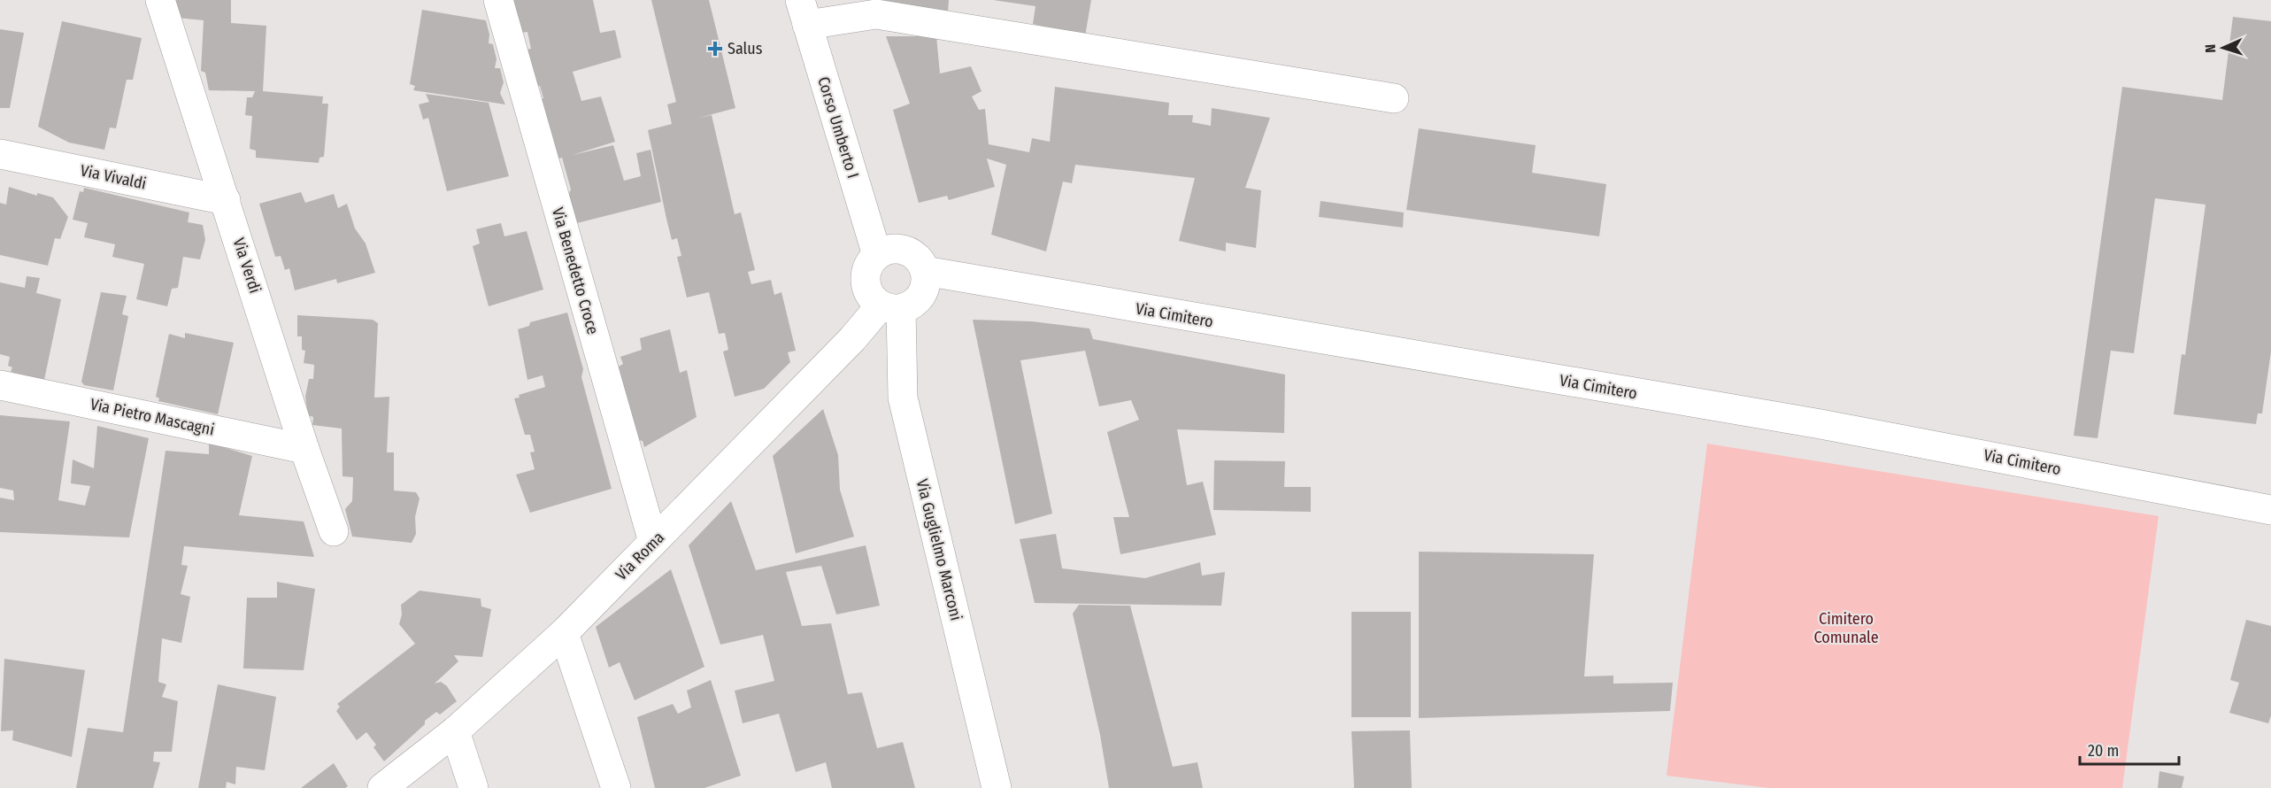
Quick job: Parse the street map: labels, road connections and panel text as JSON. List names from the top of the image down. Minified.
{"streets":{"street":["Corso Umberto I","Via Vivaldi","Via Verdi","Via Benedetto Croce","Via Cimitero","Via Pietro Mascagni","Via Guglielmo Marconi","Via Roma"]},"crossings":[["Corso Umberto I","Via Cimitero"],["Corso Umberto I","Via Guglielmo Marconi"],["Corso Umberto I","Via Roma"],["Via Vivaldi","Via Verdi"],["Via Verdi","Via Pietro Mascagni"],["Via Benedetto Croce","Via Roma"],["Via Cimitero","Via Guglielmo Marconi"],["Via Cimitero","Via Roma"],["Via Guglielmo Marconi","Via Roma"]],"parks":["Cimitero Comunale"],"places":{"health":["Salus"]},"scale_bar":"20 m","north":"left"}
